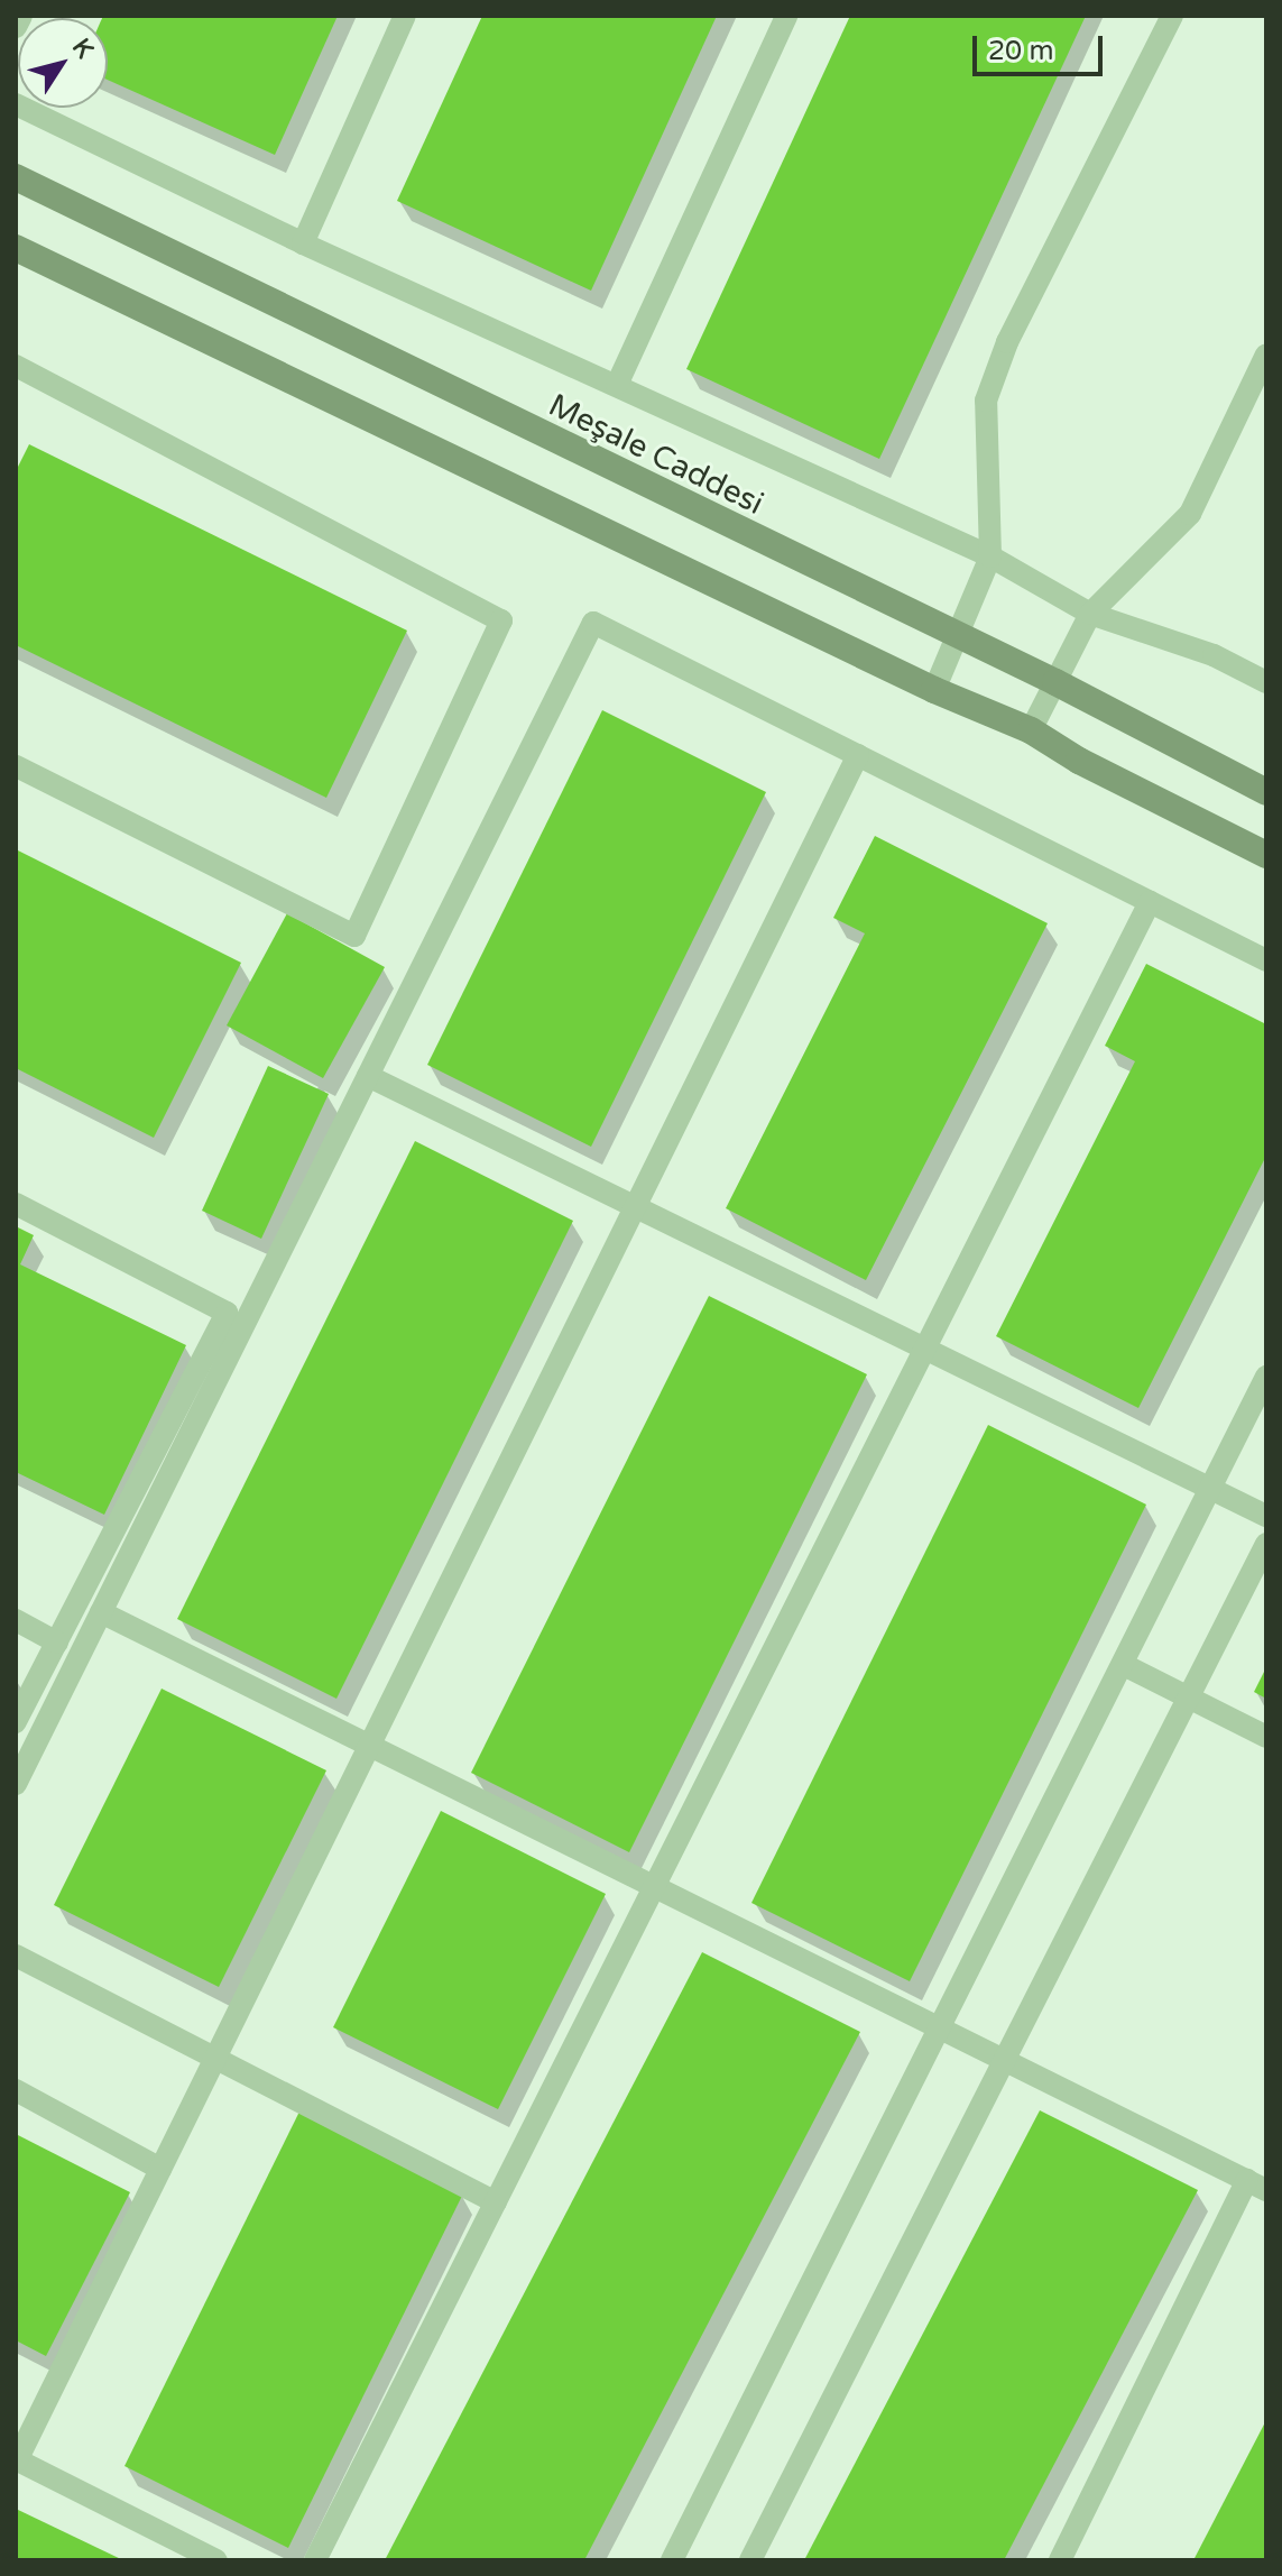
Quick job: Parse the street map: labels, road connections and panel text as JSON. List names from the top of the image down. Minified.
{"streets":{"street":["Meşale Caddesi"]},"scale_bar":"20 m","north":"top right"}
